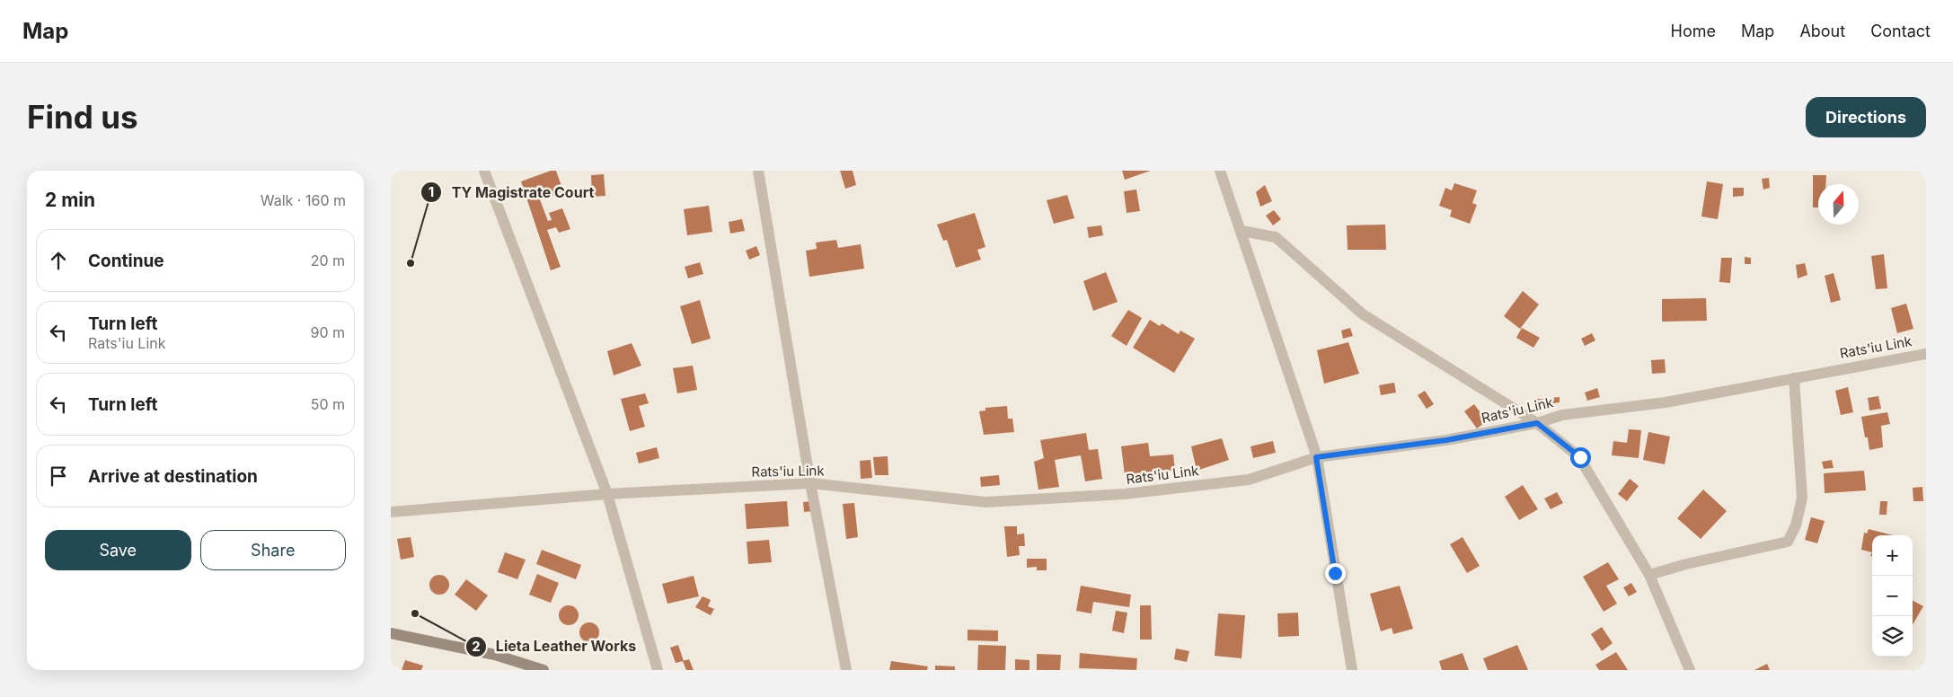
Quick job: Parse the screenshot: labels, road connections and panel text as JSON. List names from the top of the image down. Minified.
{"streets":{"street":["Rats'iu Link"]},"places":["TY Magistrate Court","Lieta Leather Works"],"north":"top","page":{"header":"Map","nav":["Home","Map","About","Contact"],"buttons":["Directions",["Save","Share"]],"title":"Find us","heading":["2 min","Walk · 160 m"],"list":[["Continue","20 m"],["Turn left","Rats'iu Link","90 m"],["Turn left","50 m"],"Arrive at destination"],"map_buttons":["+","−"]}}
